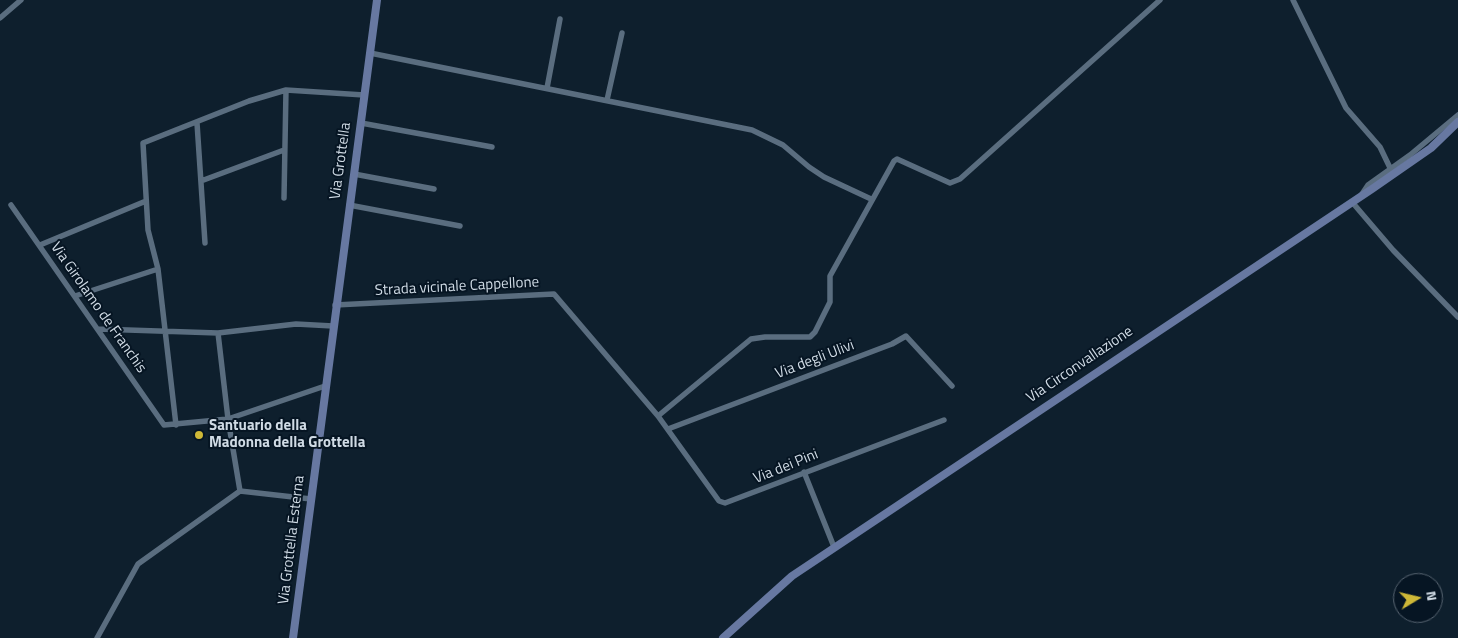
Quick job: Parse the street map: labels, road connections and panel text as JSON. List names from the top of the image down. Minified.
{"streets":{"main road":["Via Grottella","Via Circonvallazione","Via Grottella Esterna"],"street":["Strada vicinale Cappellone","Via Girolamo de Franchis","Via degli Ulivi","Via dei Pini"]},"crossings":[["Via Grottella","Strada vicinale Cappellone"],["Via Grottella","Via Grottella Esterna"],["Strada vicinale Cappellone","Via degli Ulivi"],["Strada vicinale Cappellone","Via dei Pini"],["Via degli Ulivi","Via dei Pini"]],"places":["Santuario della Madonna della Grottella"],"north":"right"}
